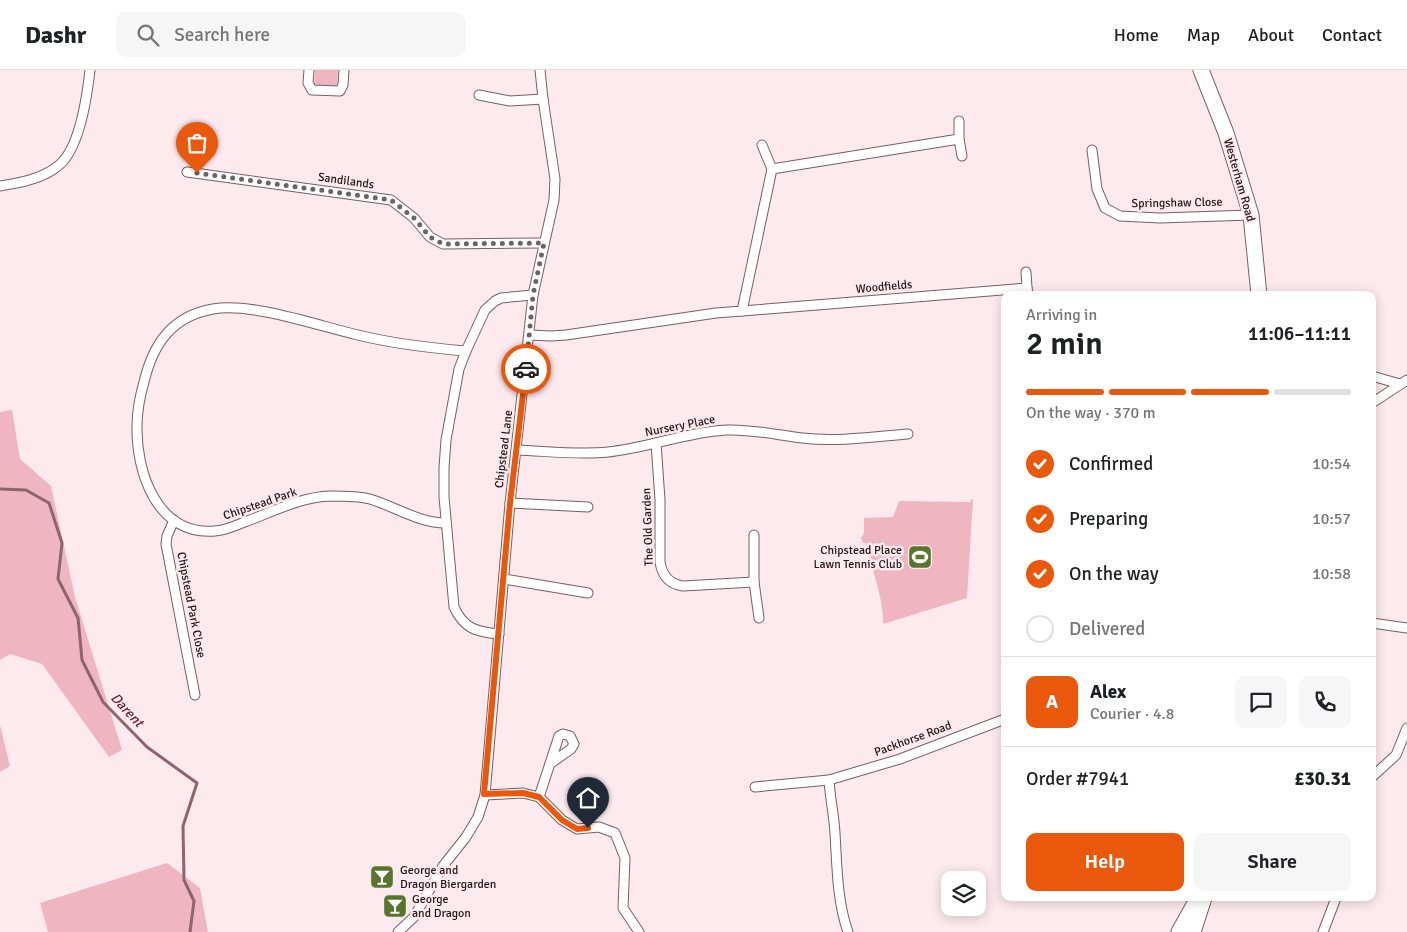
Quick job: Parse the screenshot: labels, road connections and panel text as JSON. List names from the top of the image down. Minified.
{"streets":{"highway":["Westerham Road"],"street":["Sandilands","Springshaw Close","Woodfields","Nursery Place","Chipstead Lane","Chipstead Park","The Old Garden","Chipstead Park Close","Packhorse Road"]},"crossings":[["Westerham Road","Springshaw Close"],["Sandilands","Chipstead Lane"],["Woodfields","Chipstead Lane"],["Nursery Place","Chipstead Lane"],["Nursery Place","The Old Garden"],["Chipstead Park","Chipstead Park Close"]],"water":["Darent"],"places":{"sports":["Chipstead Place Lawn Tennis Club"],"bar":["George and Dragon Biergarden","George and Dragon"]},"page":{"header":"Dashr","search":"Search here","nav":["Home","Map","About","Contact"],"heading":["2 min","Arriving in","11:06–11:11"],"panel":["Alex","Courier · 4.8","Order #7941","£30.31"],"bar":"On the way · 370 m","list":[["Confirmed","10:54"],["Preparing","10:57"],["On the way","10:58"],"Delivered"],"round":"A","buttons":["Help","Share"]}}
